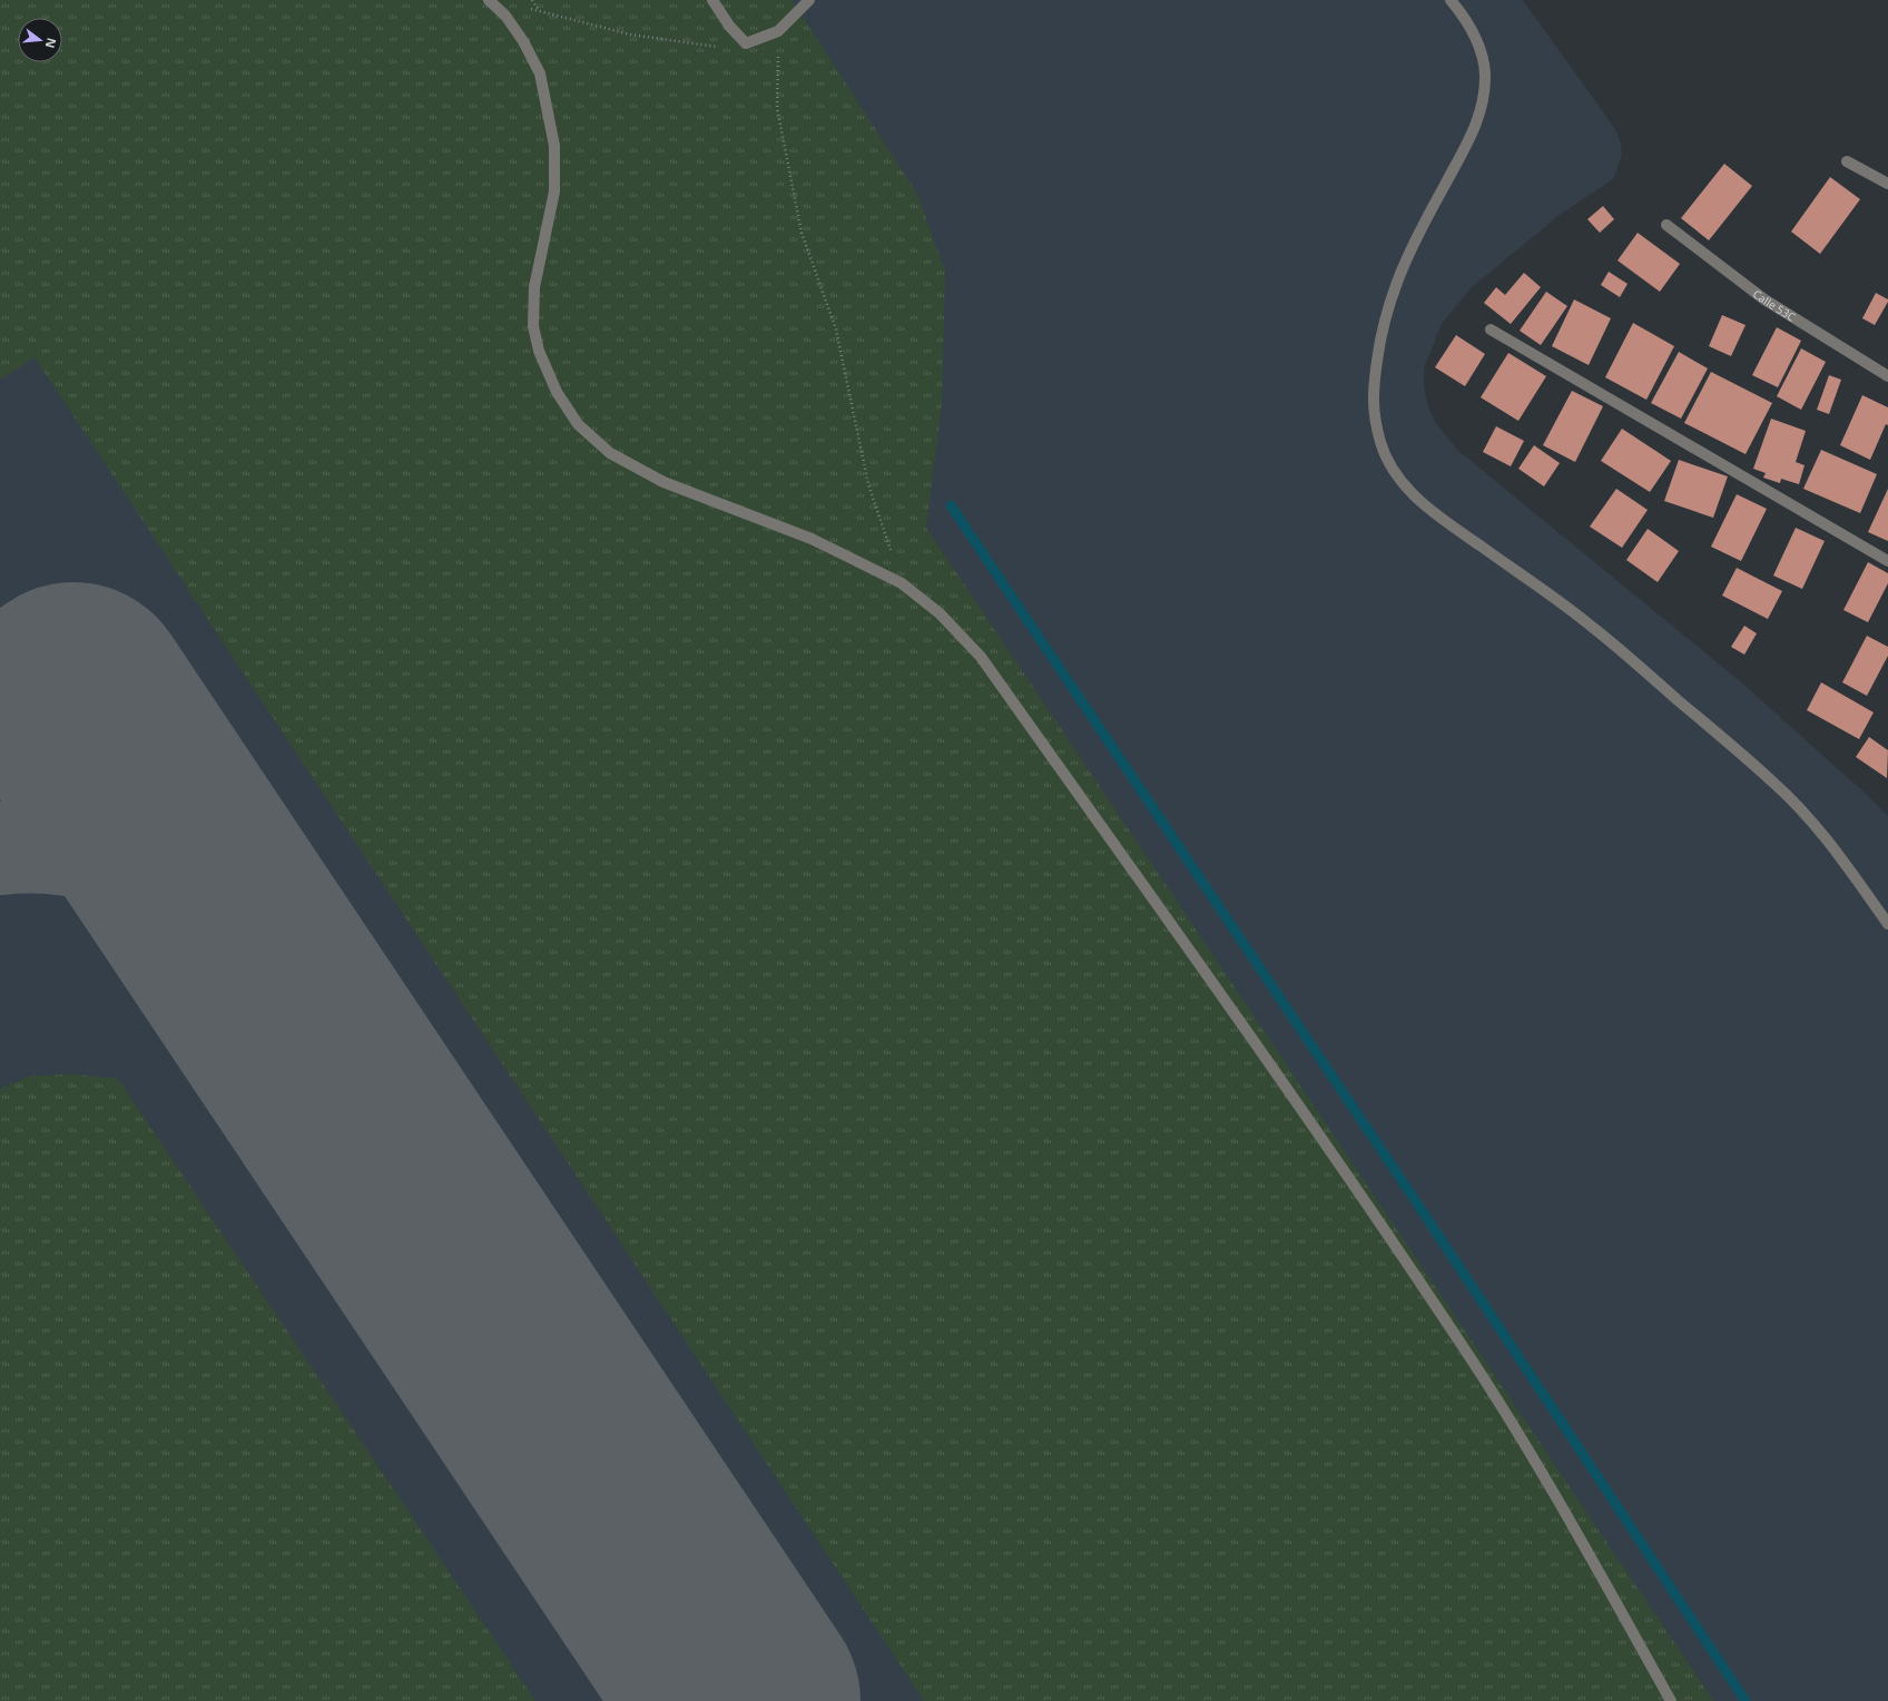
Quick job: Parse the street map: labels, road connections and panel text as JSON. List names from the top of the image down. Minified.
{"streets":{"street":["Calle 53C"]},"north":"right"}
